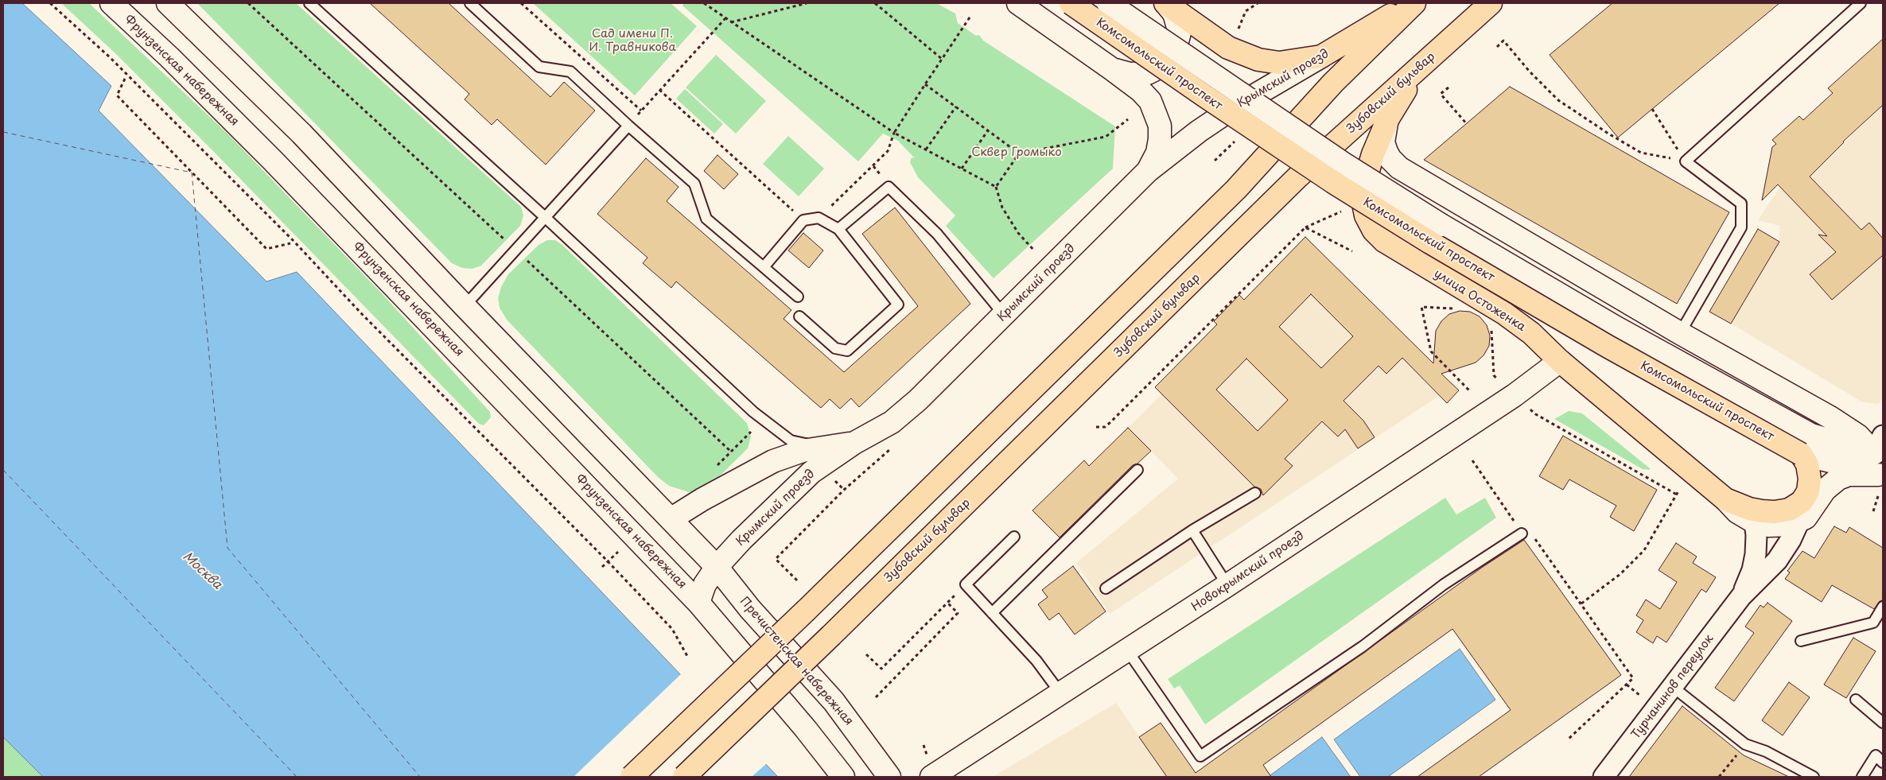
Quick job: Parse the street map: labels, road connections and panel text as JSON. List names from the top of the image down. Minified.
{"streets":{"main road":["Комсомольский проспект","Фрунзенская набережная","Крымский проезд","Зубовский бульвар","улица Остоженка","Новокрымский проезд","Пречистенская набережная"],"street":["Турчанинов переулок"]},"crossings":[["Комсомольский проспект","улица Остоженка"],["Фрунзенская набережная","Крымский проезд"],["Крымский проезд","Пречистенская набережная"],["Зубовский бульвар","улица Остоженка"],["улица Остоженка","Новокрымский проезд"],["улица Остоженка","Турчанинов переулок"]],"water":["Москва"],"parks":["Сад имени П. И. Травникова","Сквер Громыко"]}
